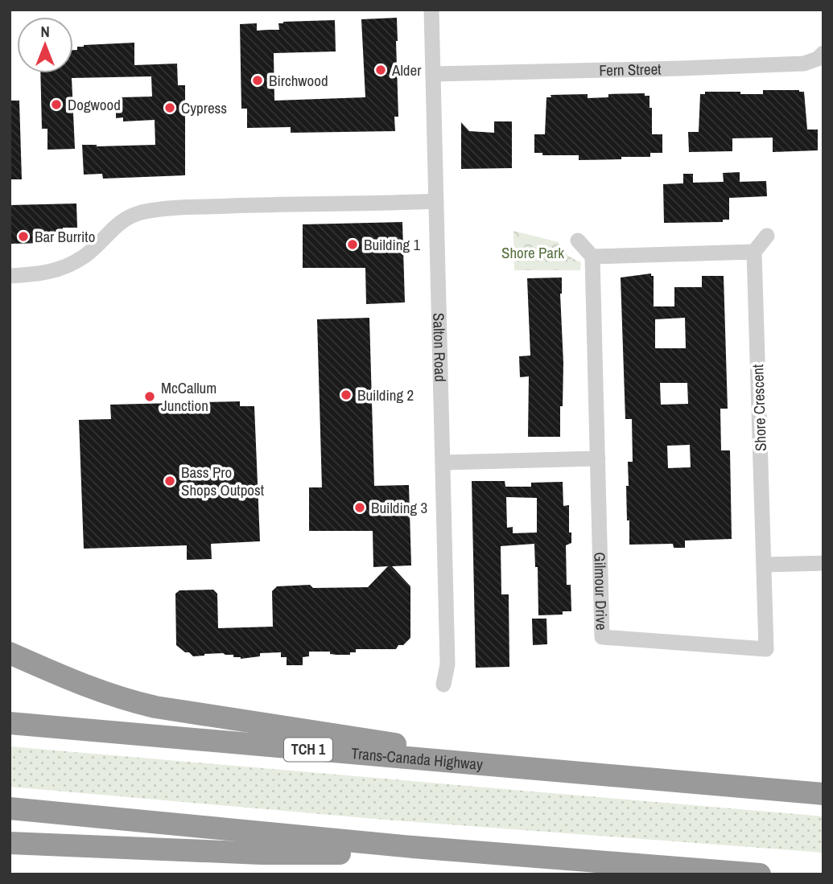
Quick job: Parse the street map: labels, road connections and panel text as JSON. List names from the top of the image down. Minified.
{"streets":{"highway":["TCH 1","Trans-Canada Highway"],"street":["Fern Street","Salton Road","Shore Crescent","Gilmour Drive"]},"crossings":[["Fern Street","Salton Road"],["Shore Crescent","Gilmour Drive"]],"parks":["Shore Park"],"places":["Alder","Birchwood","Dogwood","Cypress","Bar Burrito","Building 1","Building 2","McCallum Junction","Bass Pro Shops Outpost","Building 3"],"north":"top"}
